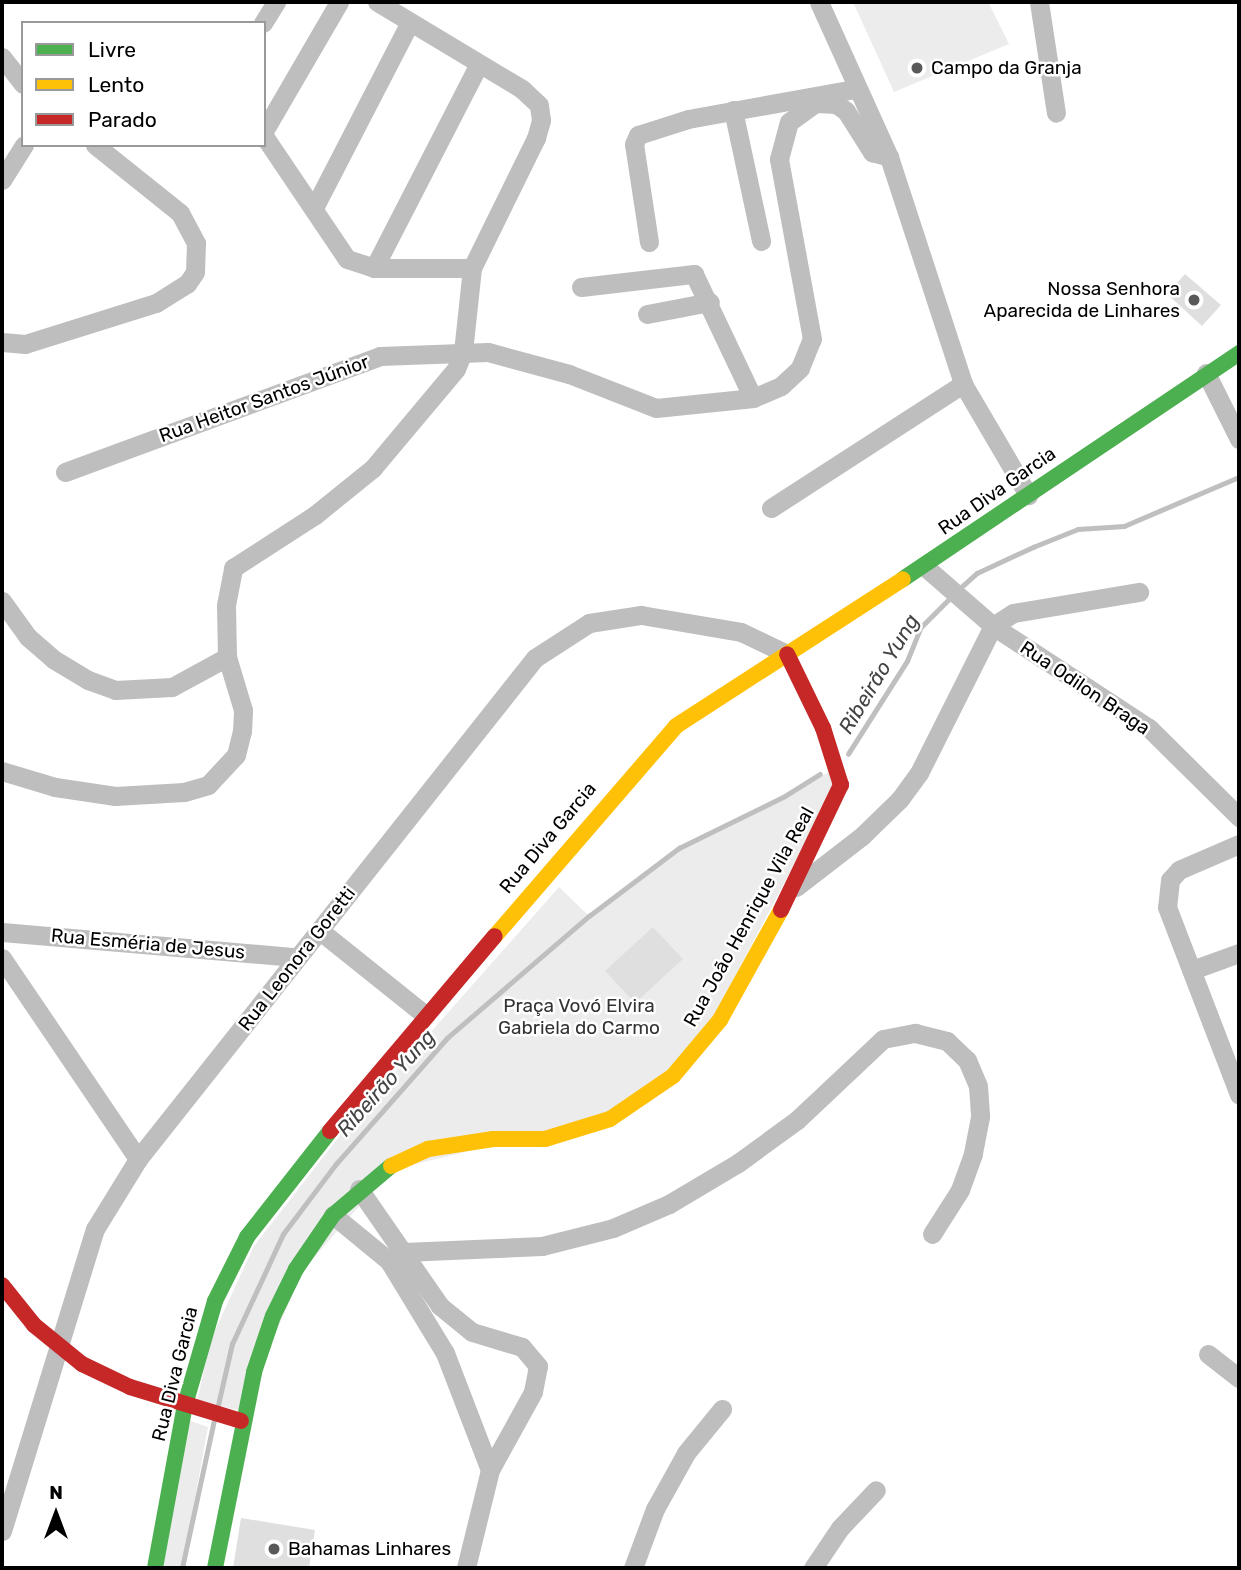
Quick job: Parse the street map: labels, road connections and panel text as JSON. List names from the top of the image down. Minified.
{"streets":{"street":["Rua Heitor Santos Júnior","Rua Diva Garcia","Rua Odilon Braga","Rua João Henrique Vila Real","Rua Esméria de Jesus","Rua Leonora Goretti"]},"crossings":[["Rua Diva Garcia","Rua Odilon Braga"],["Rua Diva Garcia","Rua João Henrique Vila Real"],["Rua Diva Garcia","Rua Leonora Goretti"],["Rua João Henrique Vila Real","Rua Leonora Goretti"],["Rua Esméria de Jesus","Rua Leonora Goretti"]],"water":["Ribeirão Yung"],"parks":["Praça Vovó Elvira Gabriela do Carmo"],"places":["Campo da Granja","Nossa Senhora Aparecida de Linhares","Bahamas Linhares"],"legend":["Livre","Lento","Parado"],"north":"top"}
